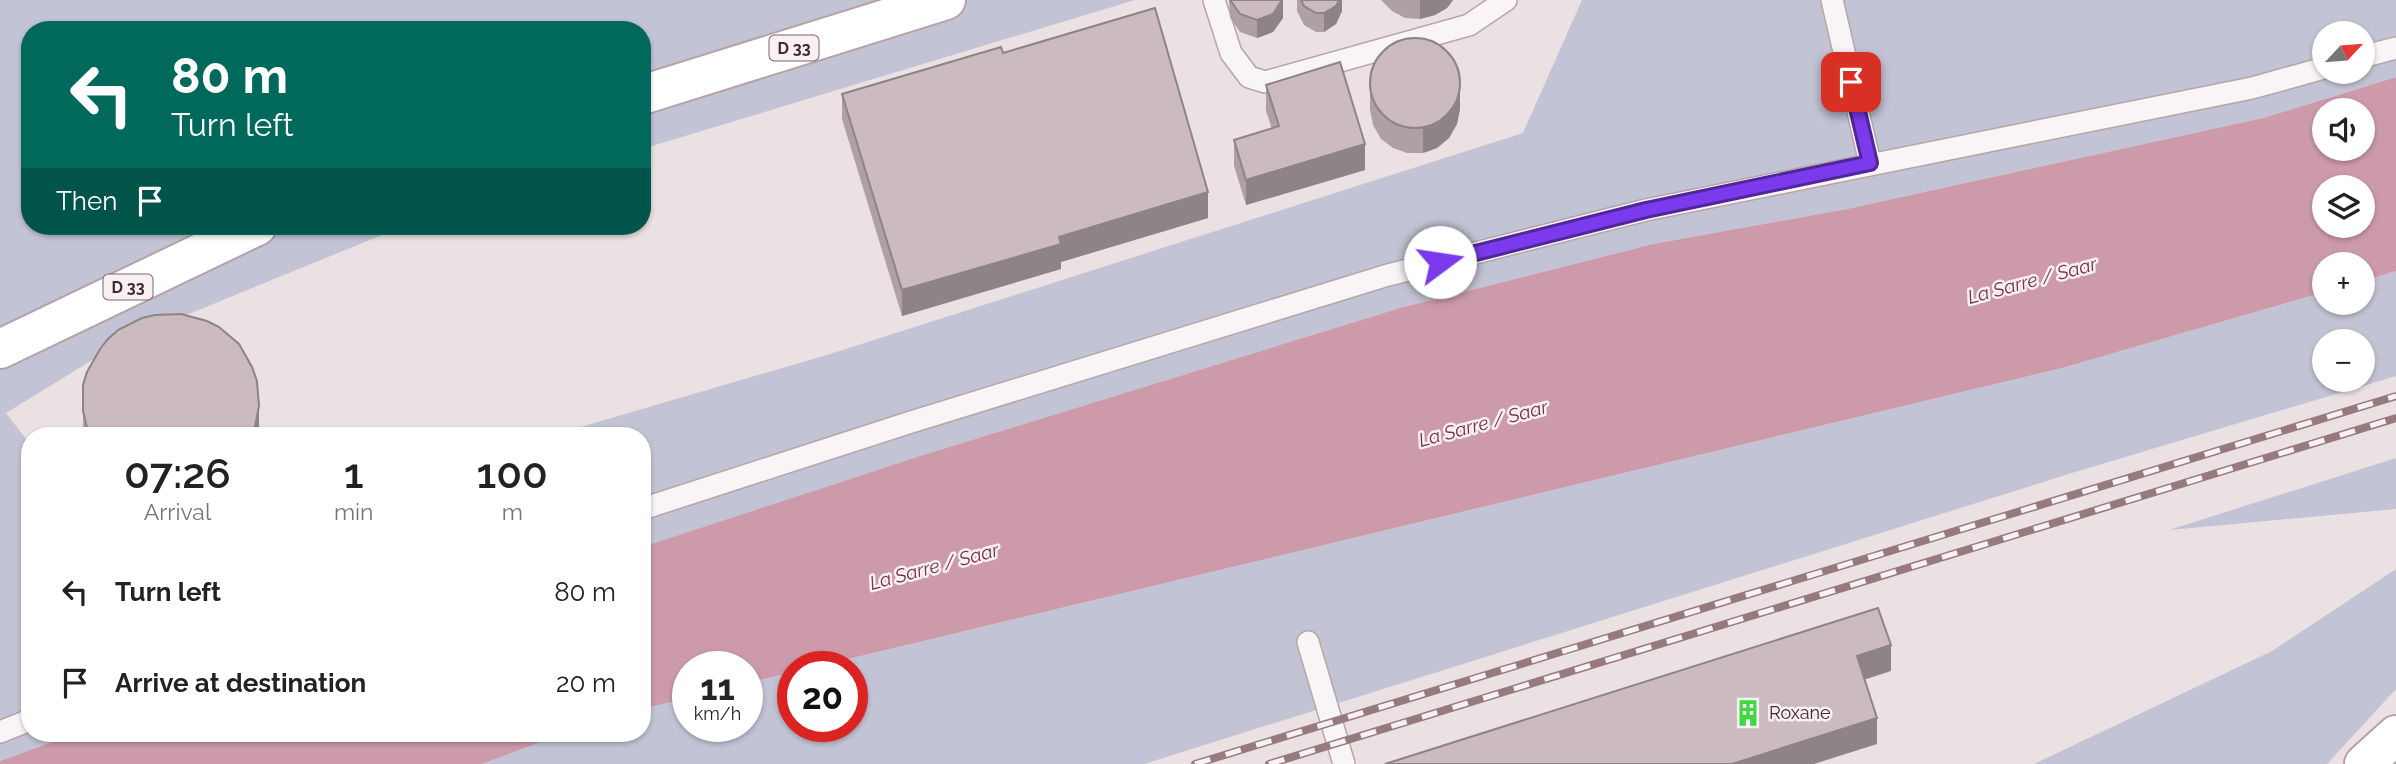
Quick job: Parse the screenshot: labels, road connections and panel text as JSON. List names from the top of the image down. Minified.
{"streets":{"main road":["D 33"]},"water":["La Sarre / Saar"],"places":{"building":["Roxane"]},"north":"top right","page":{"map_buttons":["+","−"],"turn":["80 m","Turn left"],"then":"Then","eta":["07:26","Arrival","1","min","100","m"],"list":[{"name":"Turn left","value":"80 m"},{"name":"Arrive at destination","value":"20 m"}],"speed":"11 km/h","limit":"20"}}
